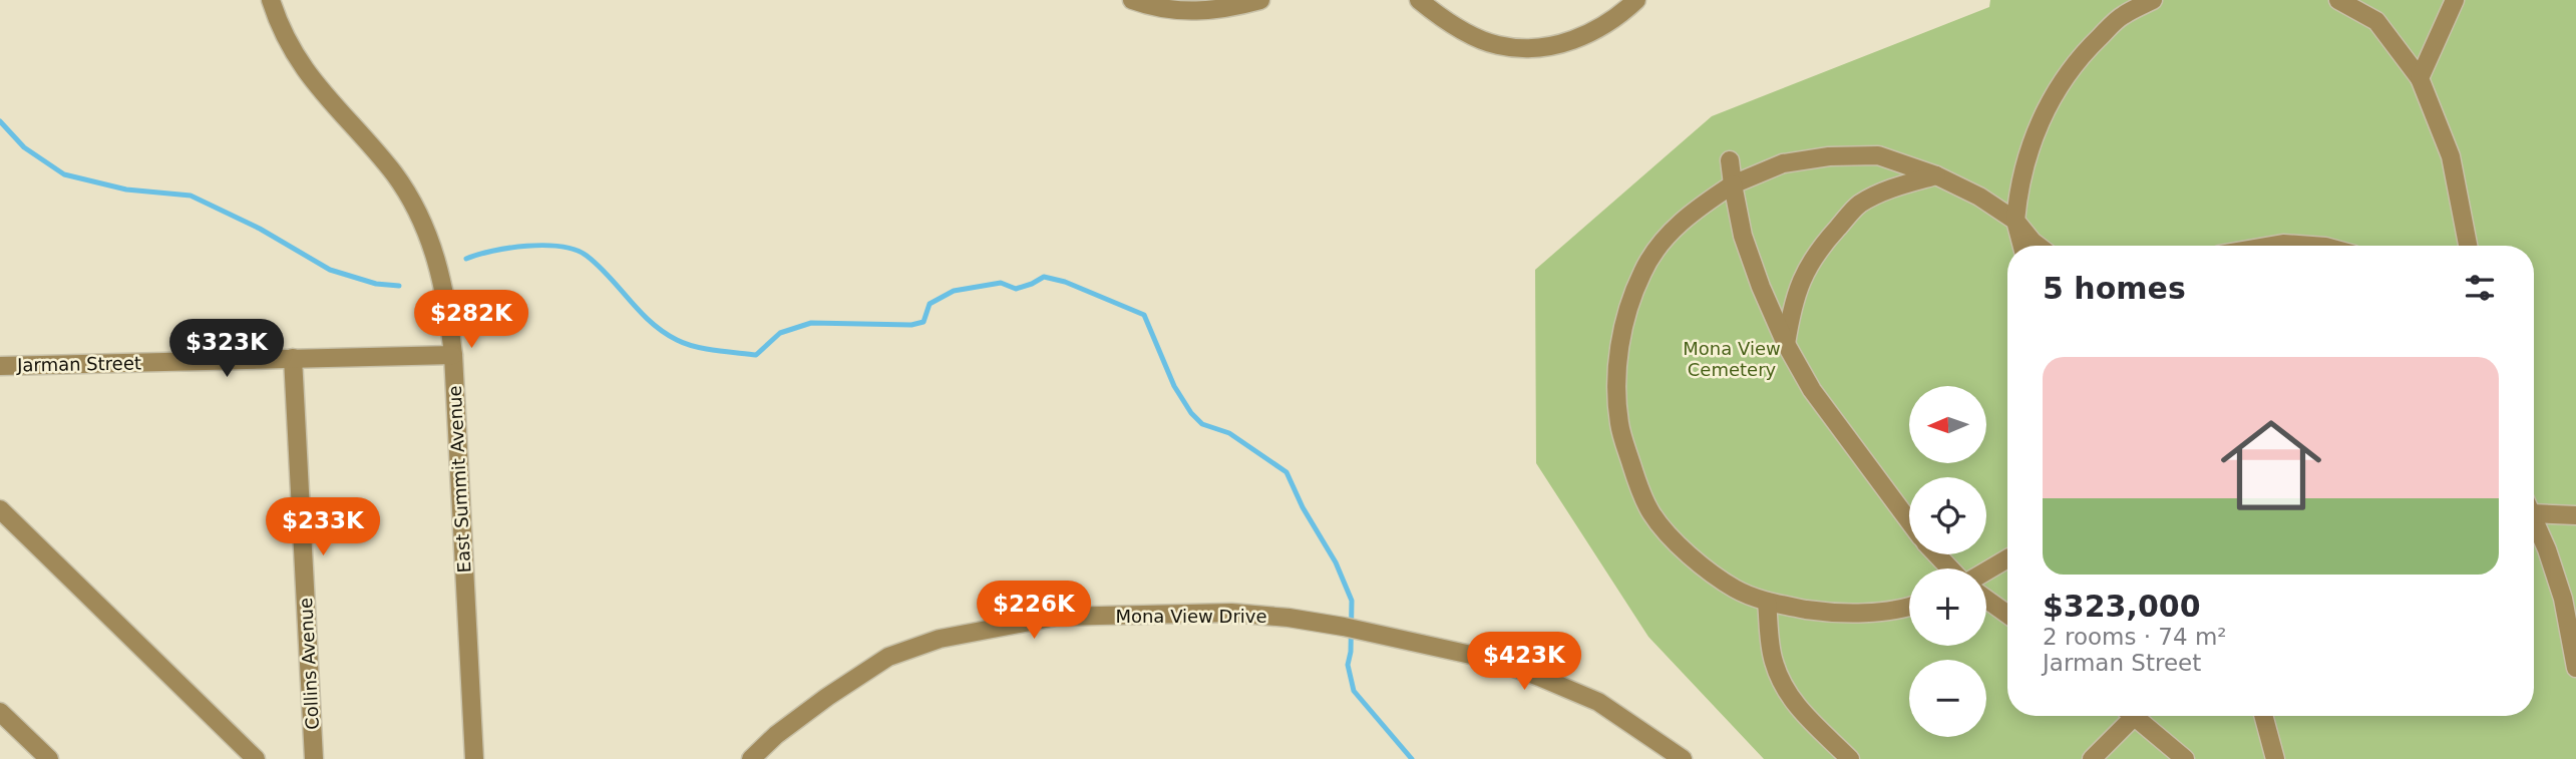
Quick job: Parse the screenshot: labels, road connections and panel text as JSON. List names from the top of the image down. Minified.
{"streets":{"street":["Jarman Street","East Summit Avenue","Mona View Drive","Collins Avenue"]},"crossings":[["Jarman Street","East Summit Avenue"],["Jarman Street","Collins Avenue"]],"parks":["Mona View Cemetery"],"north":"left","page":{"heading":"5 homes","price":["$282K","$323K","$233K","$226K","$423K"],"list":[{"name":"$323,000","note":"2 rooms · 74 m² · Jarman Street"}],"map_buttons":["+","−"]}}
